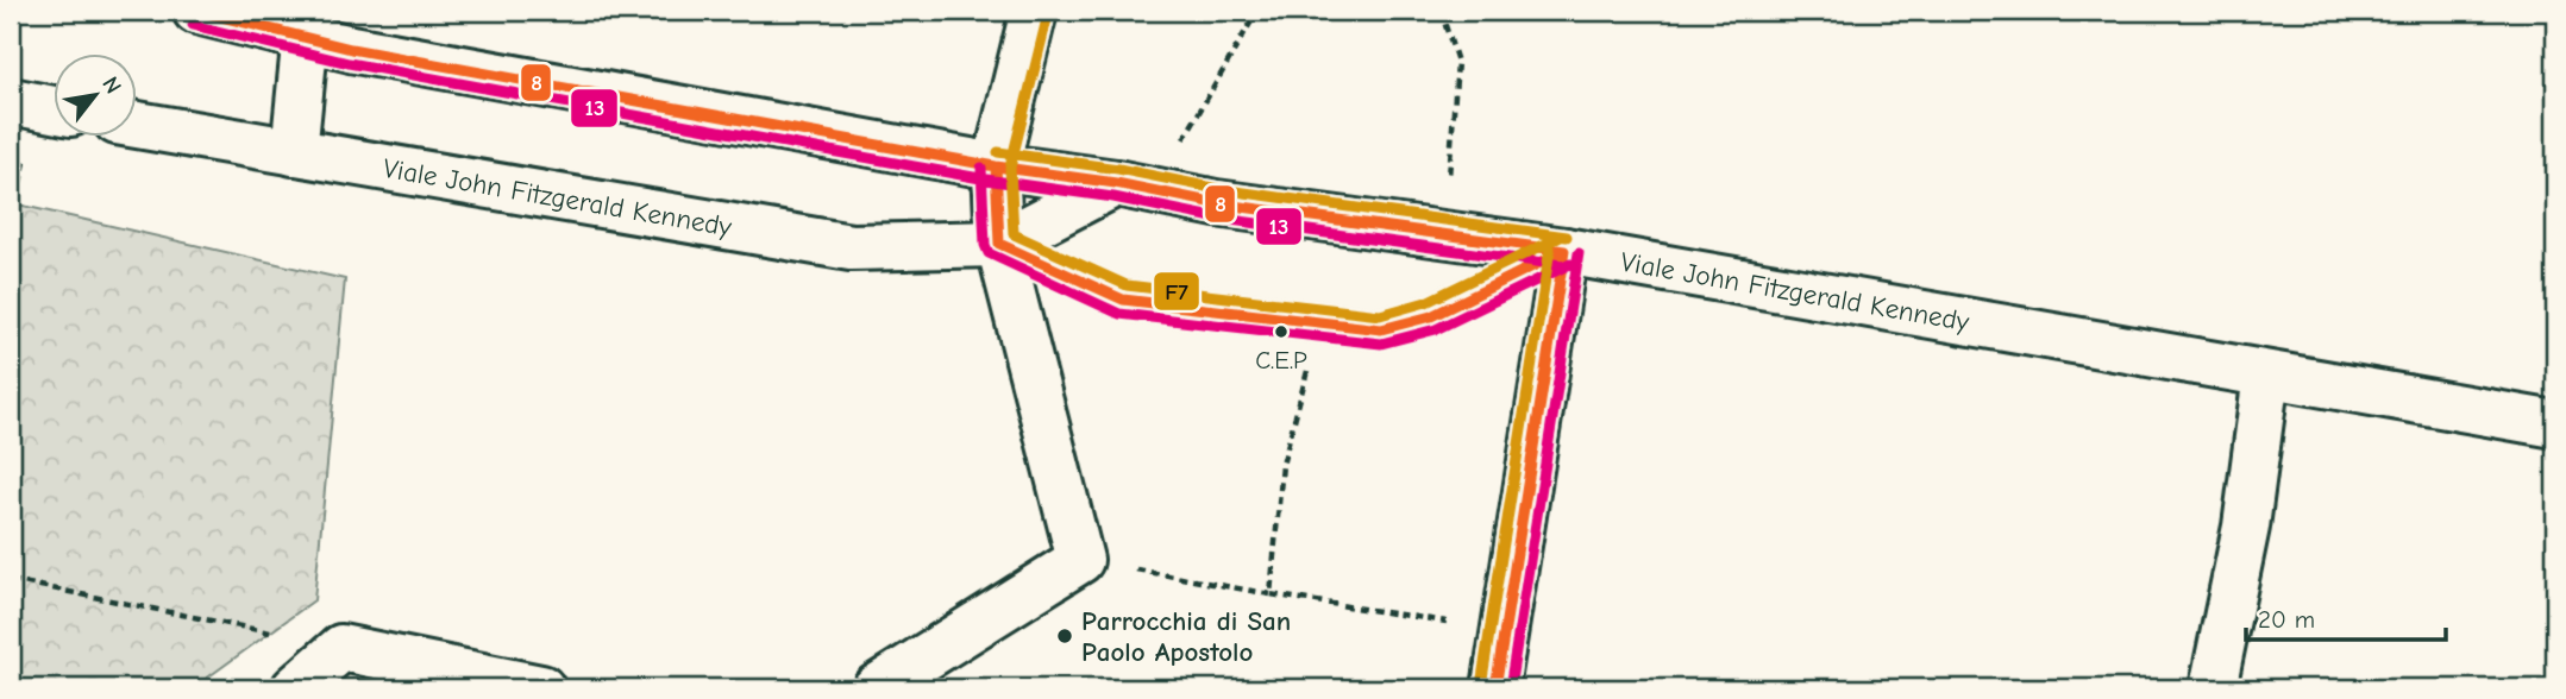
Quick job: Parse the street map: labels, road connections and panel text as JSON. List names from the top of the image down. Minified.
{"streets":{"street":["Viale John Fitzgerald Kennedy"]},"places":["C.E.P","Parrocchia di San Paolo Apostolo"],"lines":["transit line 8","transit line F7","transit line 13"],"scale_bar":"20 m","north":"top right"}
